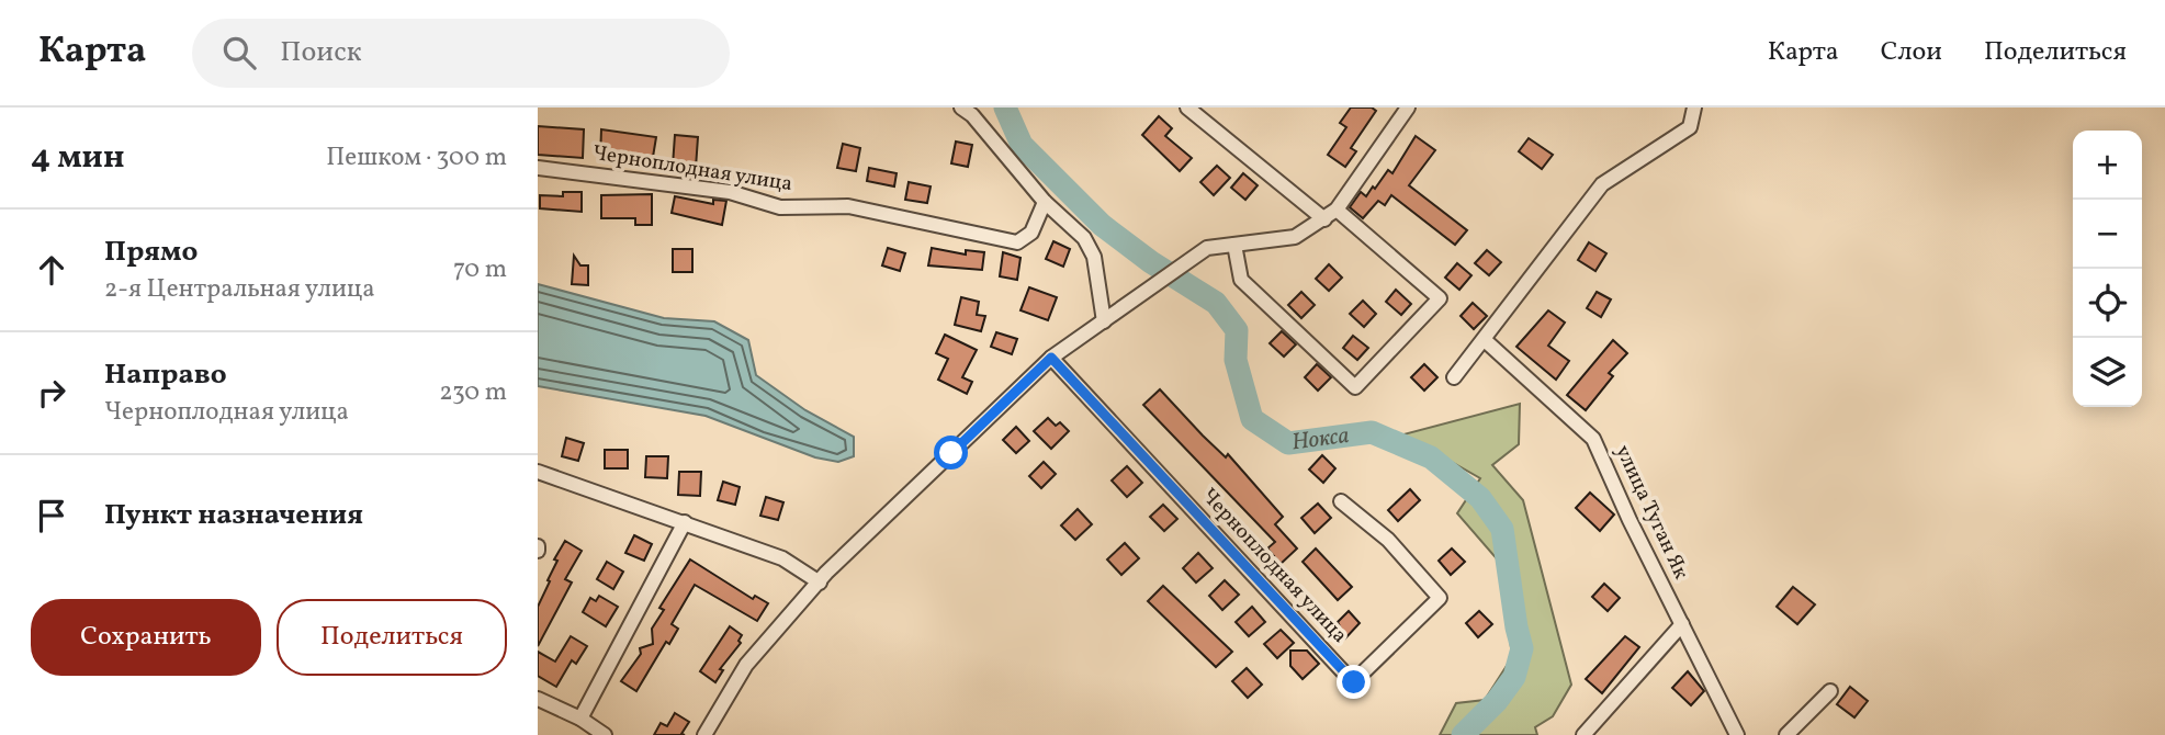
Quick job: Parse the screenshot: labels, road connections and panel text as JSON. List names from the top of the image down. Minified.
{"streets":{"street":["Черноплодная улица","улица Туган Як"]},"water":["Нокса"],"page":{"header":"Карта","search":"Поиск","nav":["Карта","Слои","Поделиться"],"heading":["4 мин","Пешком · 300 m"],"map_buttons":["+","−"],"list":[["Прямо","2-я Центральная улица","70 m"],["Направо","Черноплодная улица","230 m"],"Пункт назначения"],"buttons":["Сохранить","Поделиться"]}}
